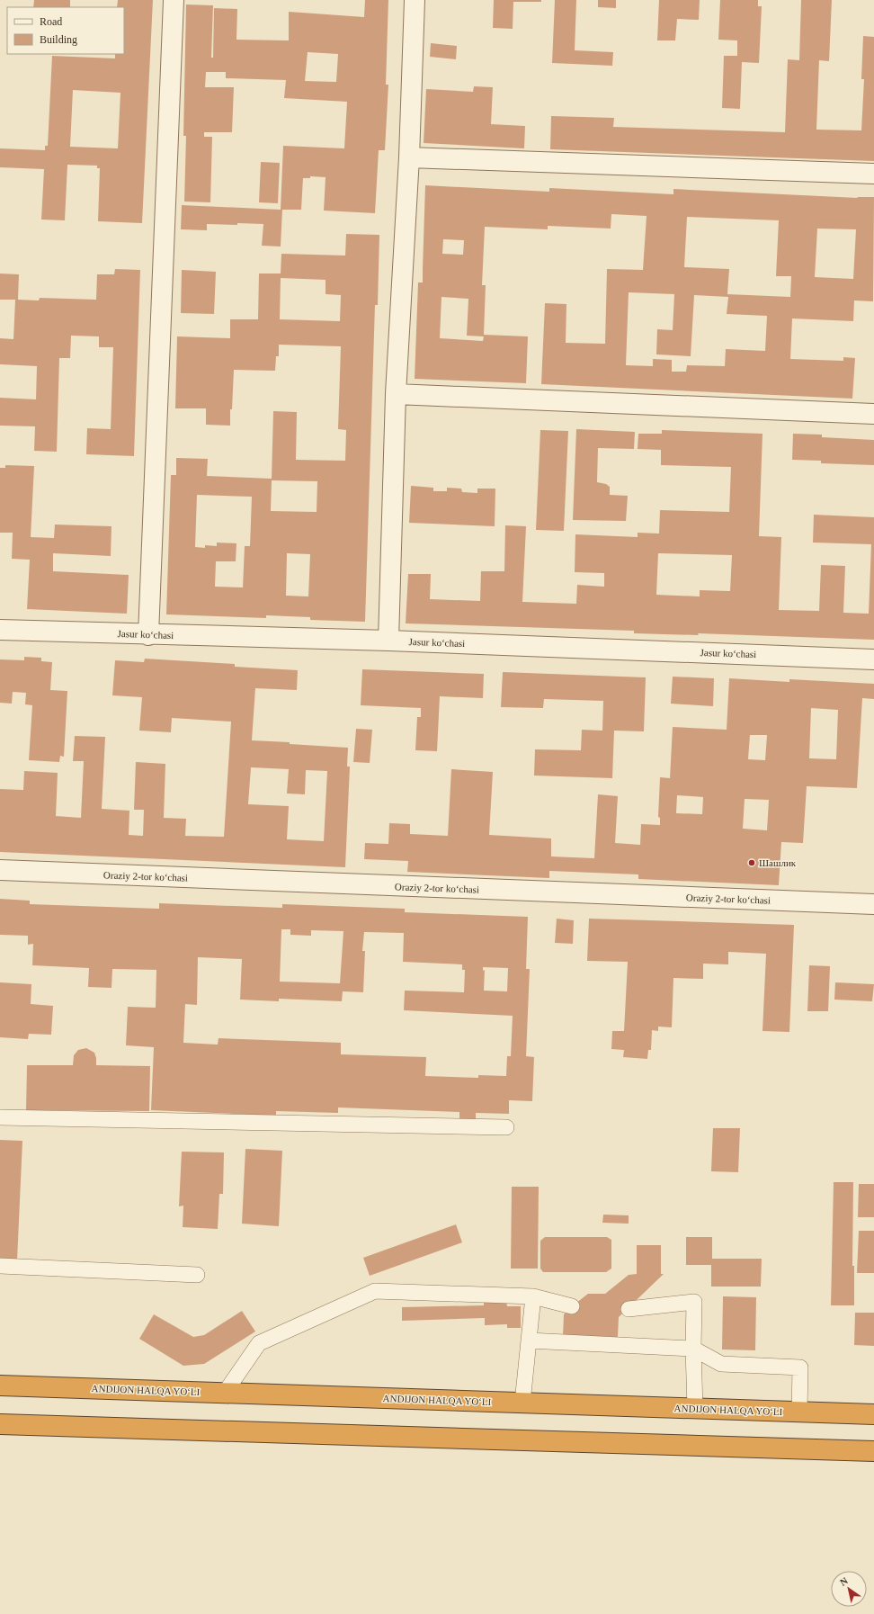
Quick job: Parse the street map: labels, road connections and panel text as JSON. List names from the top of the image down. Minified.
{"streets":{"highway":["ANDIJON HALQA YO‘LI"],"street":["Jasur koʻchasi","Oraziy 2-tor koʻchasi"]},"places":["Шашлик"],"legend":["Road","Building"],"north":"top left"}
